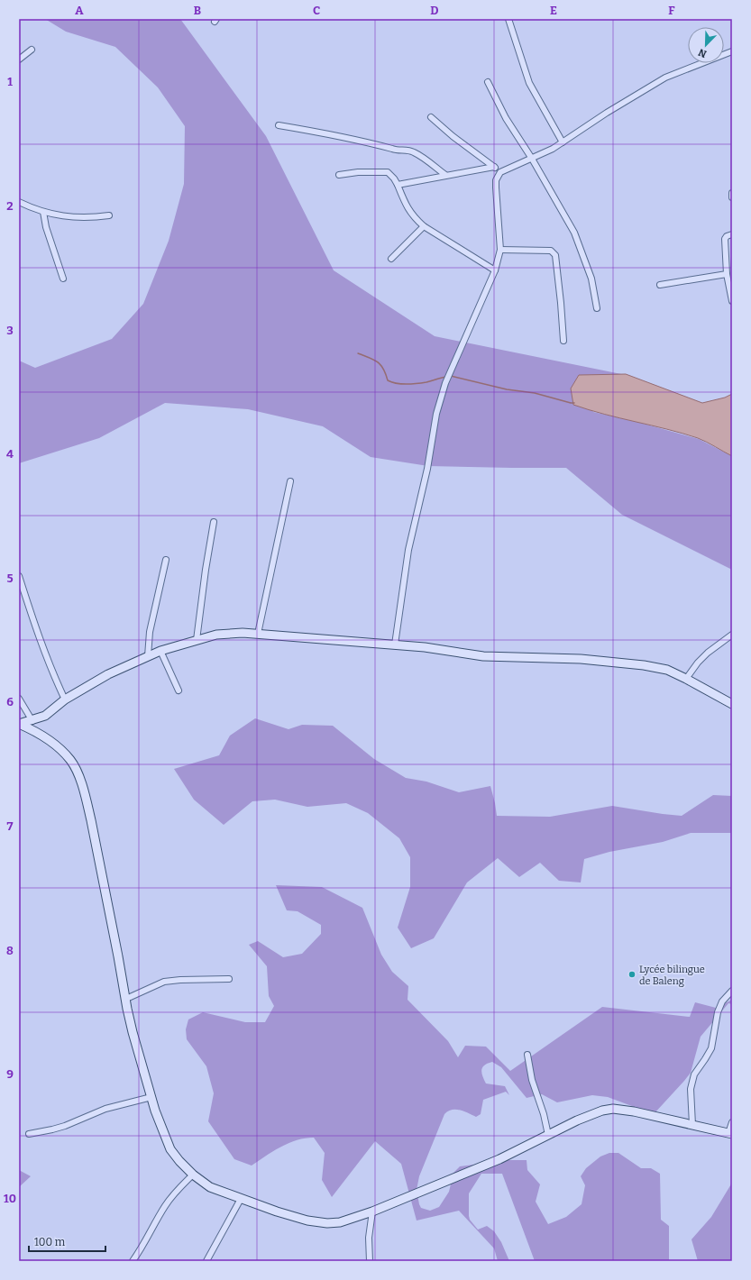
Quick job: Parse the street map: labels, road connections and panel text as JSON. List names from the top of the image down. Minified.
{"places":["Lycée bilingue de Baleng"],"scale_bar":"100 m","north":"bottom left","grid":{"columns":["A","B","C","D","E","F"],"rows":["1","2","3","4","5","6","7","8","9","10"]}}
